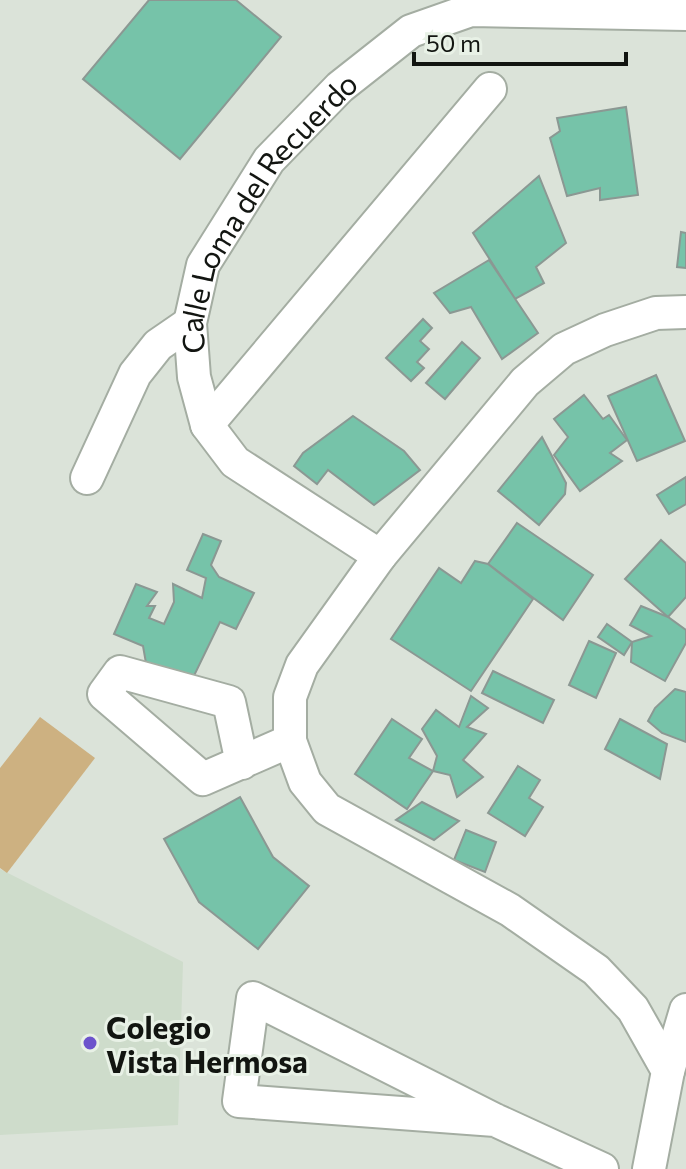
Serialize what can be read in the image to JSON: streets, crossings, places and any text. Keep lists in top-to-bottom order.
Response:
{
  "streets": {
    "street": ["Calle Loma del Recuerdo"]
  },
  "places": ["Colegio Vista Hermosa"],
  "scale_bar": "50 m"
}
